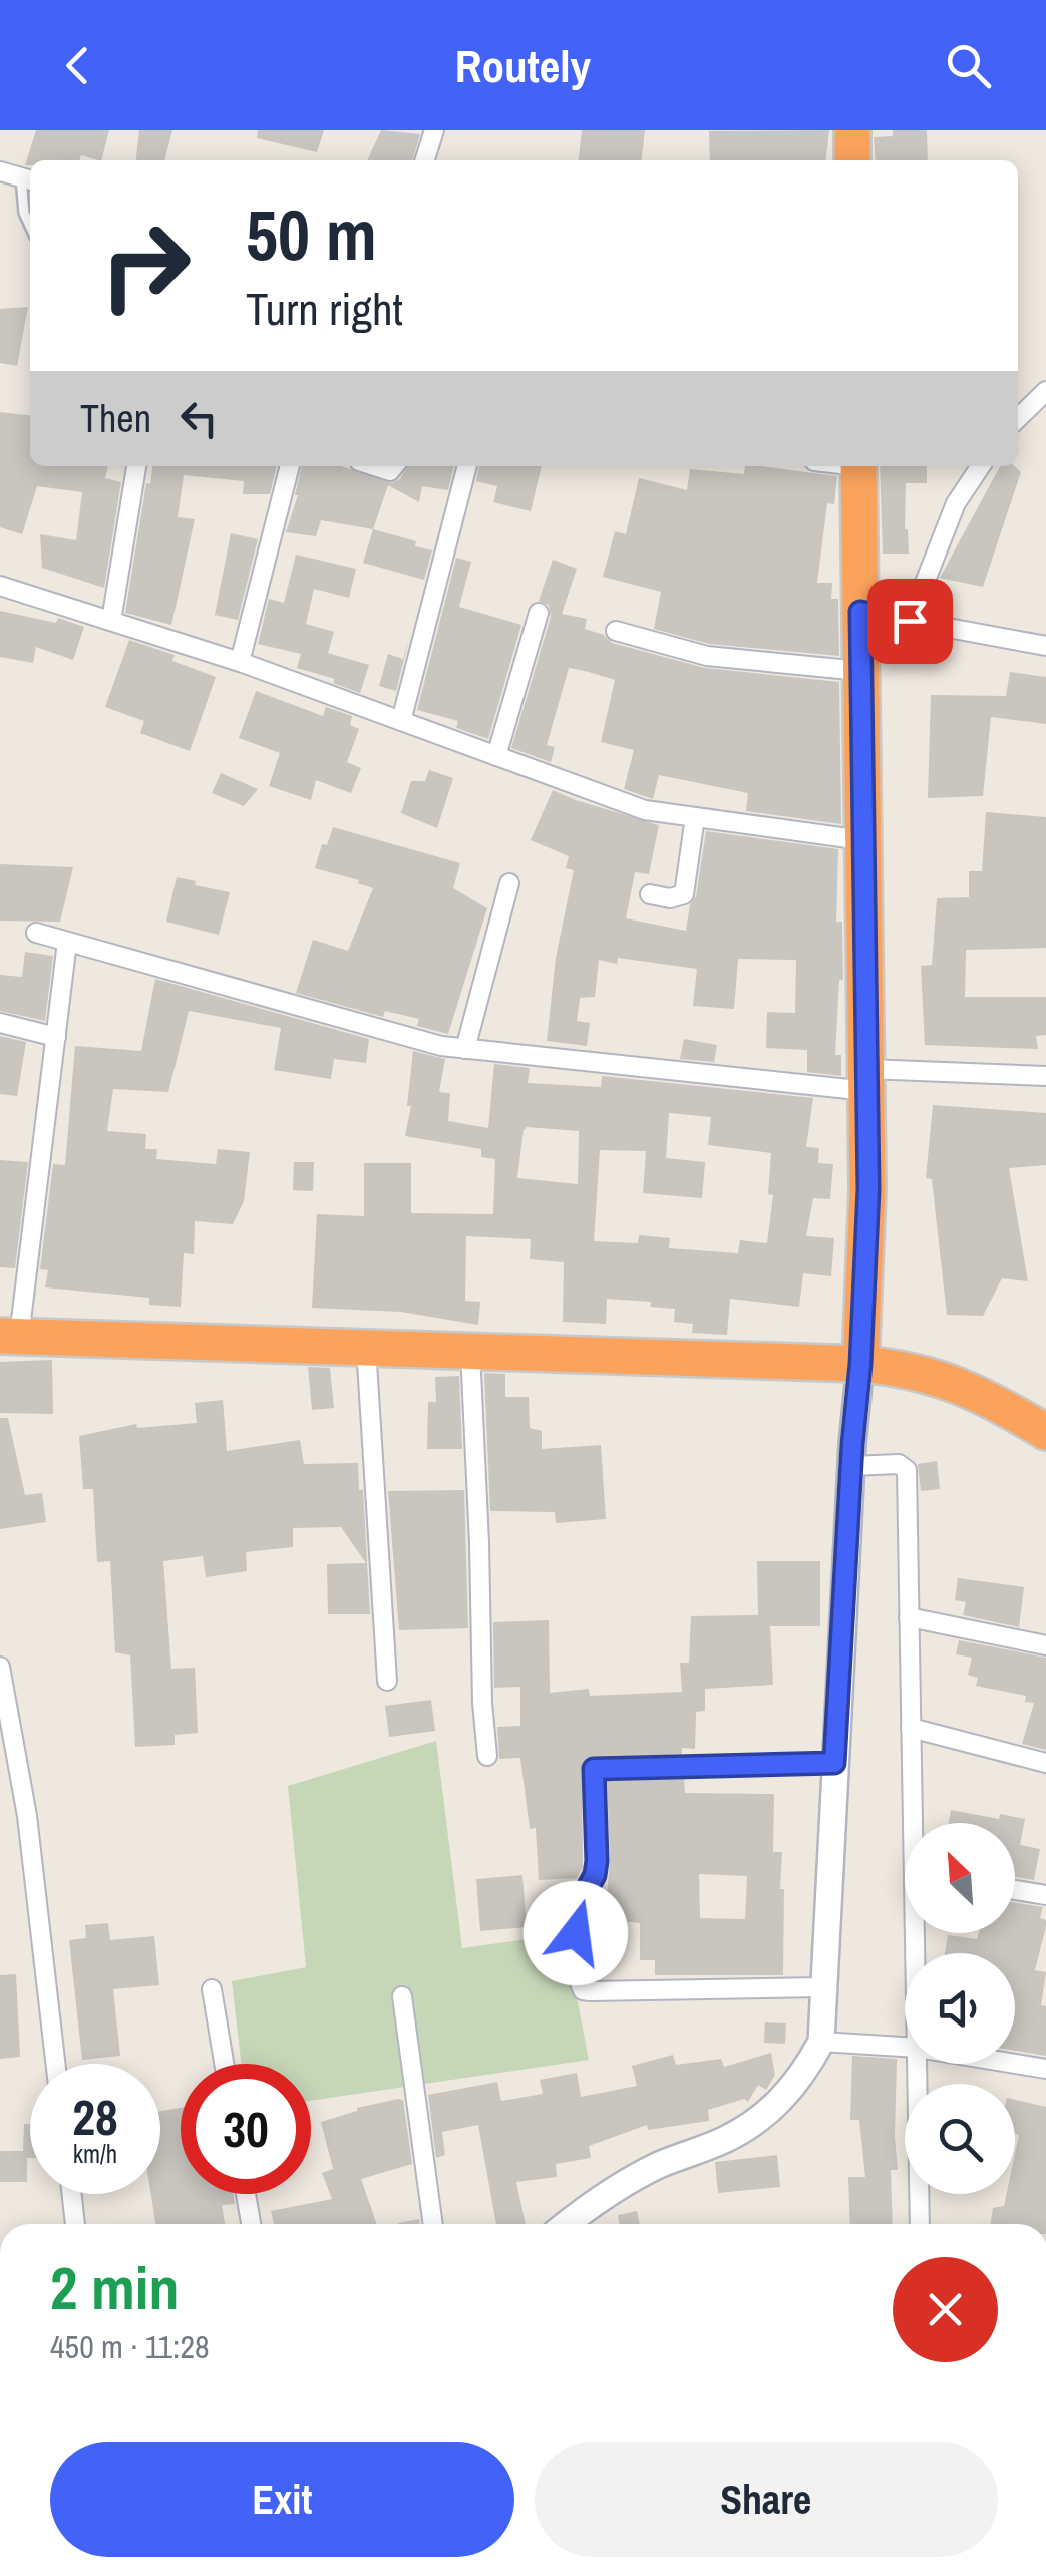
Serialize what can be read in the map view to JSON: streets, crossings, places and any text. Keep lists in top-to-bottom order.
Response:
{
  "north": "top left",
  "page": {
    "header": "Routely",
    "turn": ["50 m", "Turn right"],
    "then": "Then",
    "speed": "28 km/h",
    "limit": "30",
    "heading": ["2 min", "450 m · 11:28"],
    "buttons": ["Exit", "Share"]
  }
}
